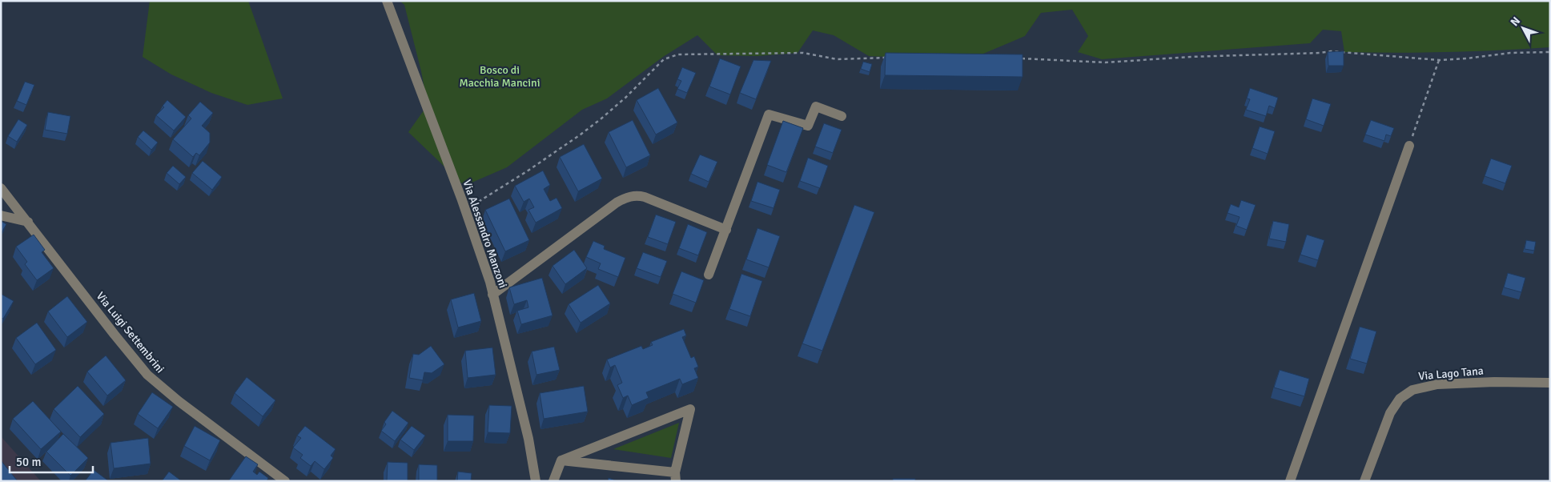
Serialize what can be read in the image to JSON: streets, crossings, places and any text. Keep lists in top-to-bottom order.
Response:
{
  "streets": {
    "street": ["Via Alessandro Manzoni", "Via Luigi Settembrini", "Via Lago Tana"]
  },
  "parks": ["Bosco di Macchia Mancini"],
  "scale_bar": "50 m",
  "north": "top left"
}
